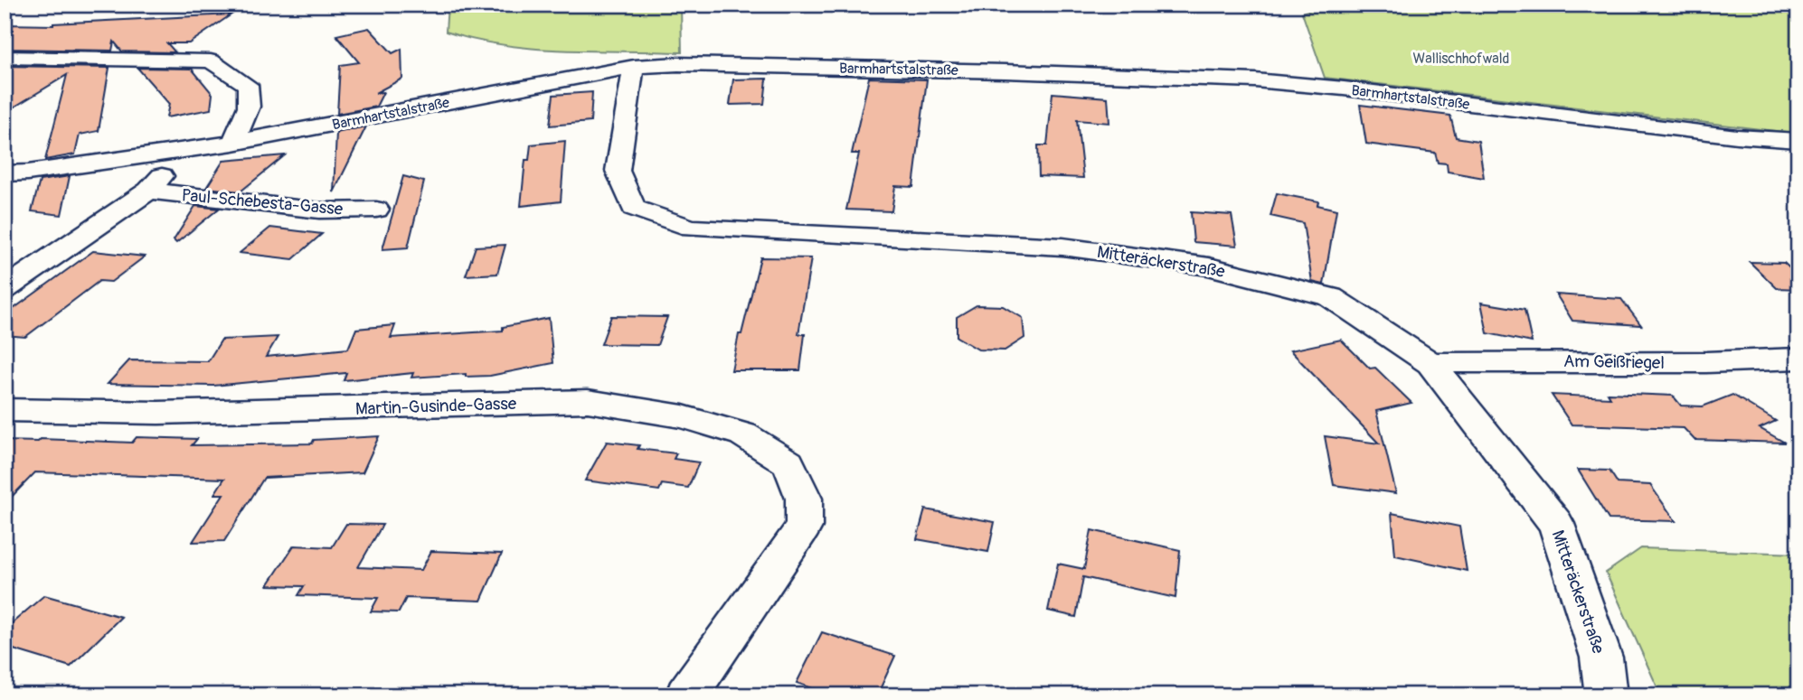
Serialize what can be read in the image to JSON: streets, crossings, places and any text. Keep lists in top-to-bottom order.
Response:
{
  "streets": {
    "street": [
      "Barmhartstalstraße",
      "Paul-Schebesta-Gasse",
      "Mitteräckerstraße",
      "Am Geißriegel",
      "Martin-Gusinde-Gasse"
    ]
  },
  "crossings": [
    ["Barmhartstalstraße", "Mitteräckerstraße"],
    ["Mitteräckerstraße", "Am Geißriegel"]
  ],
  "parks": ["Wallischhofwald"]
}
